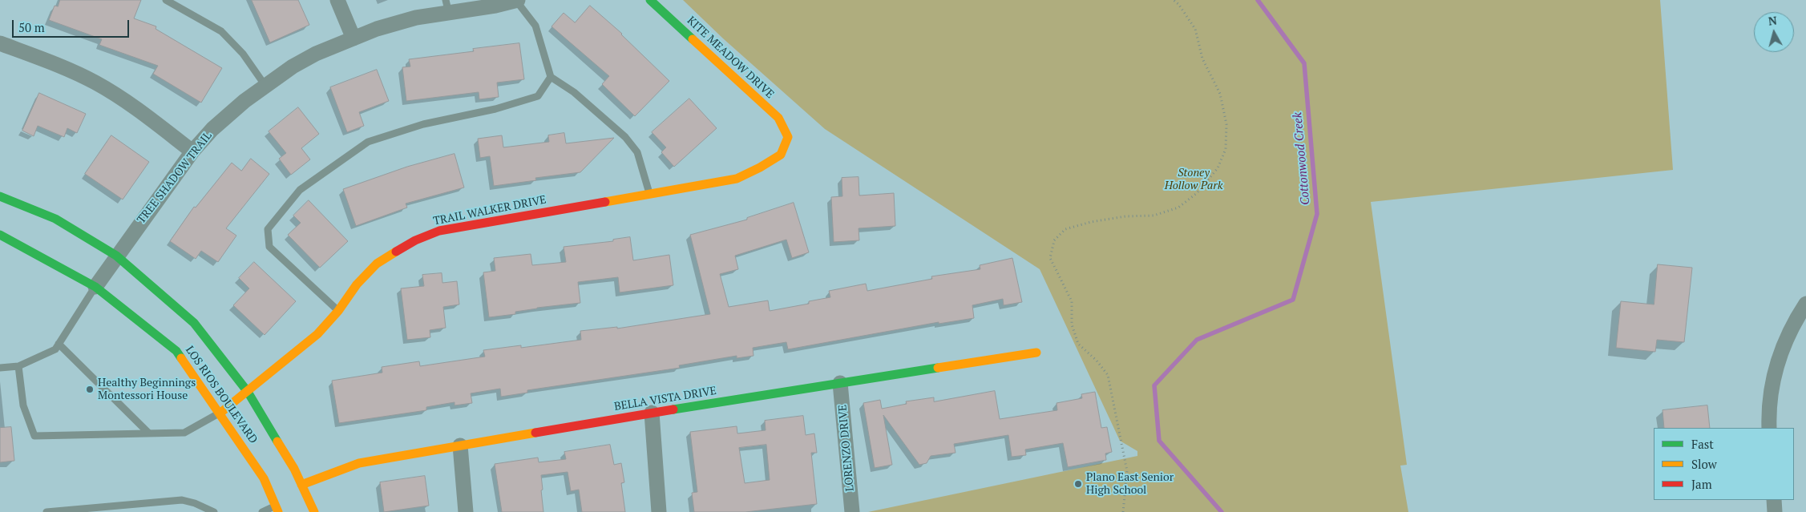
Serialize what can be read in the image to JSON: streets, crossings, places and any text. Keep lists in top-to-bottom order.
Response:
{
  "streets": {
    "street": [
      "KITE MEADOW DRIVE",
      "TREE SHADOW TRAIL",
      "TRAIL WALKER DRIVE",
      "LOS RIOS BOULEVARD",
      "BELLA VISTA DRIVE",
      "LORENZO DRIVE"
    ]
  },
  "crossings": [
    ["KITE MEADOW DRIVE", "TRAIL WALKER DRIVE"],
    ["TREE SHADOW TRAIL", "LOS RIOS BOULEVARD"],
    ["TRAIL WALKER DRIVE", "LOS RIOS BOULEVARD"],
    ["LOS RIOS BOULEVARD", "BELLA VISTA DRIVE"],
    ["BELLA VISTA DRIVE", "LORENZO DRIVE"]
  ],
  "water": ["Cottonwood Creek"],
  "parks": ["Stoney Hollow Park"],
  "places": ["Healthy Beginnings Montessori House", "Plano East Senior High School"],
  "legend": ["Fast", "Slow", "Jam"],
  "scale_bar": "50 m",
  "north": "top"
}
